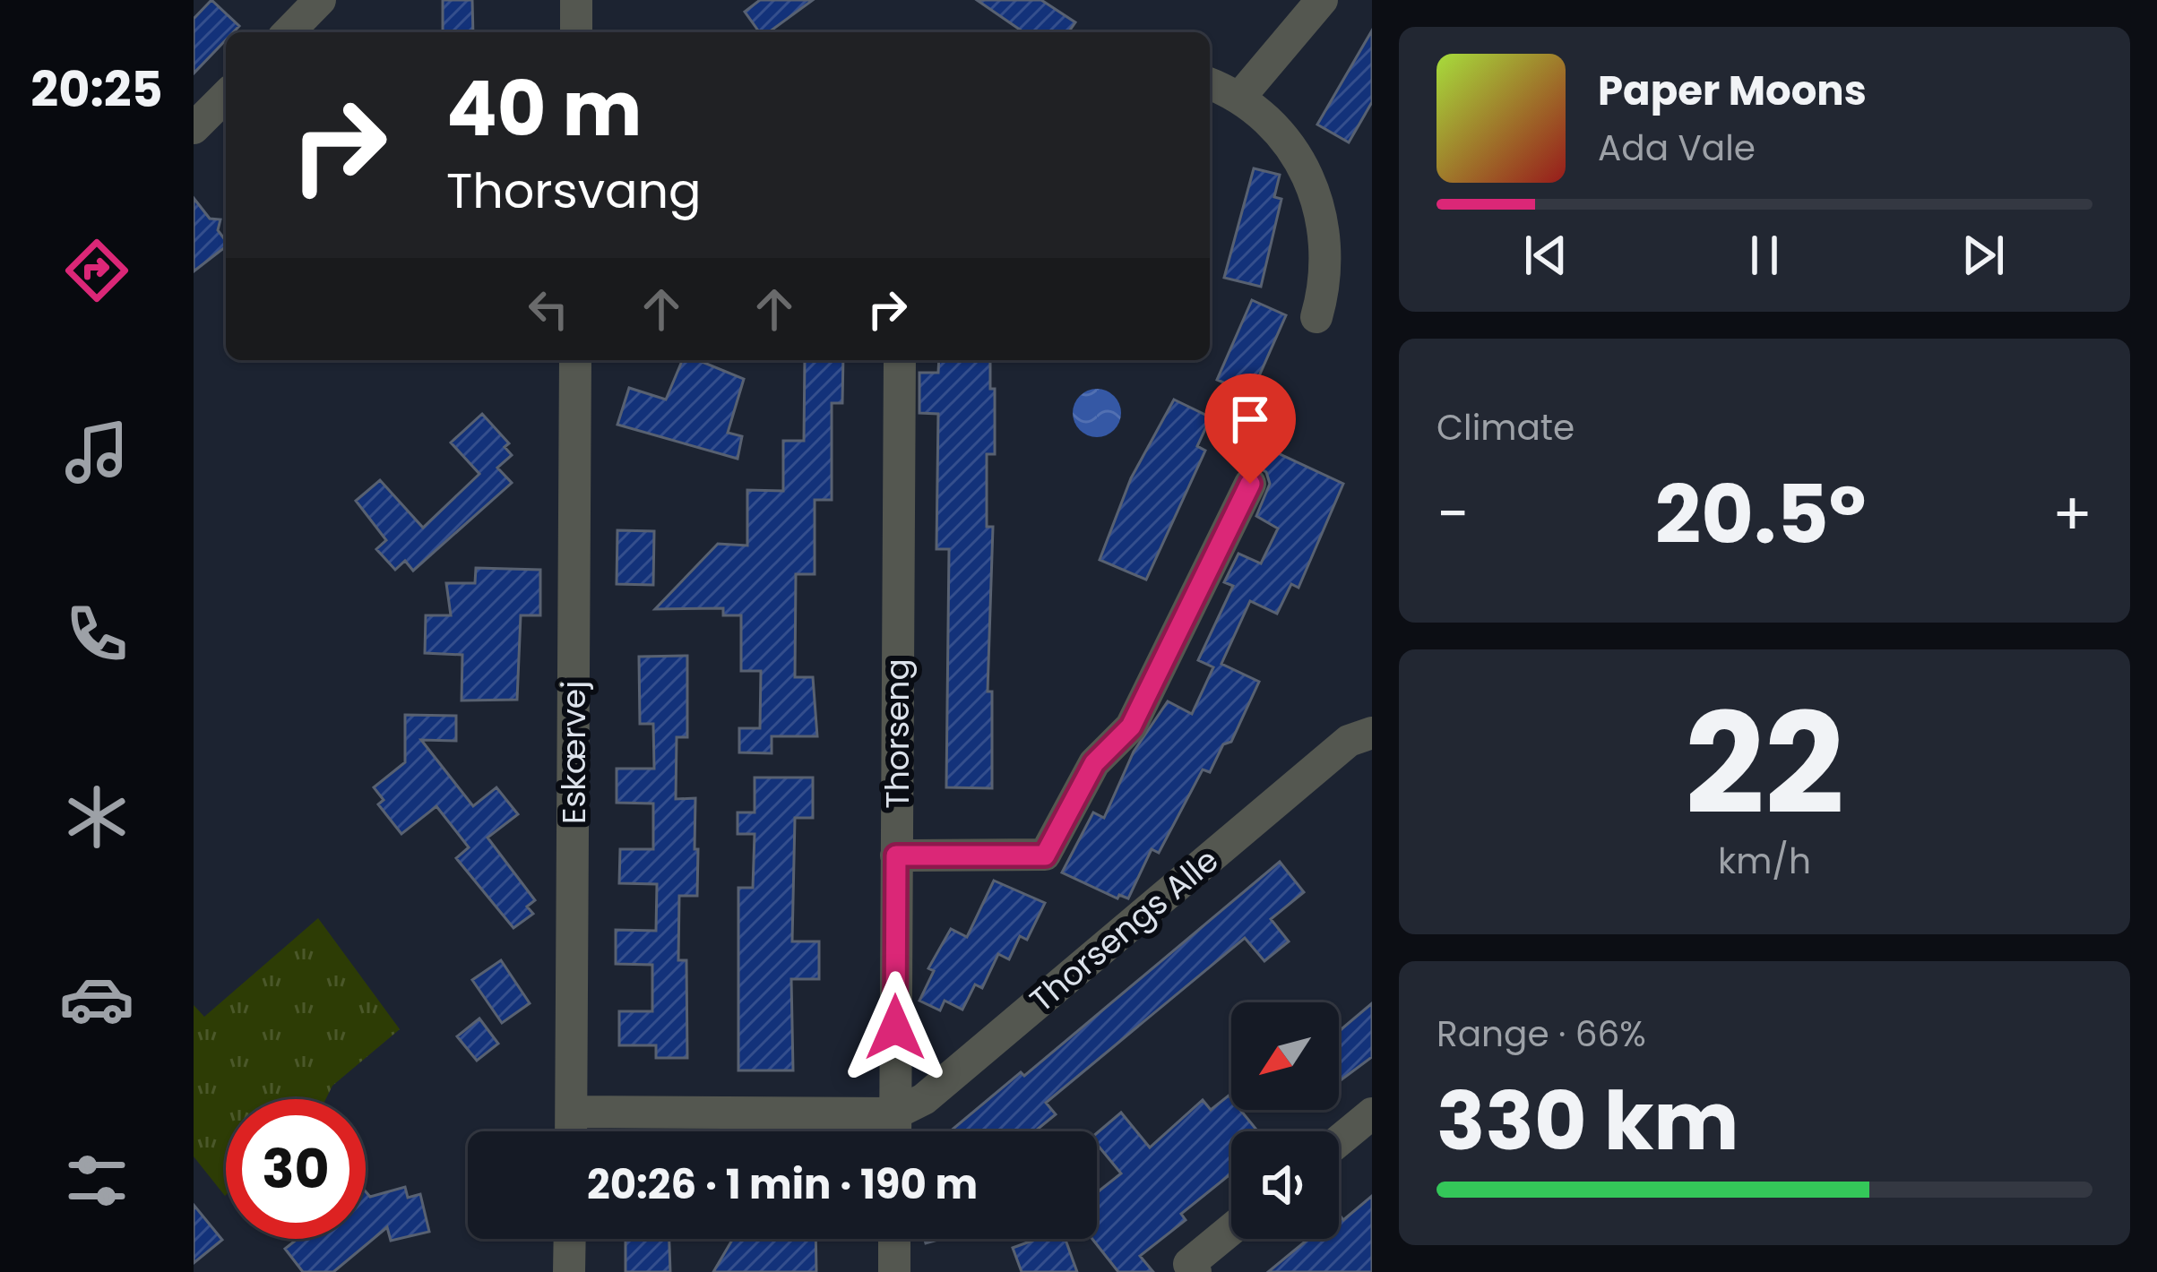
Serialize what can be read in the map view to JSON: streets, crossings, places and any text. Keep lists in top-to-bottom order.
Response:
{
  "streets": {
    "street": ["Thorseng", "Eskærvej", "Thorsengs Alle"]
  },
  "crossings": [
    ["Thorseng", "Thorsengs Alle"]
  ],
  "north": "bottom left",
  "page": {
    "tabs": "20:25",
    "turn": ["40 m", "Thorsvang"],
    "song": ["Paper Moons", "Ada Vale"],
    "tile": [
      "Climate",
      ["22", "km/h"],
      ["Range · 66%", "330 km"]
    ],
    "heat": ["−", "20.5°", "+"],
    "limit": "30",
    "trip": "20:26 · 1 min · 190 m"
  }
}
